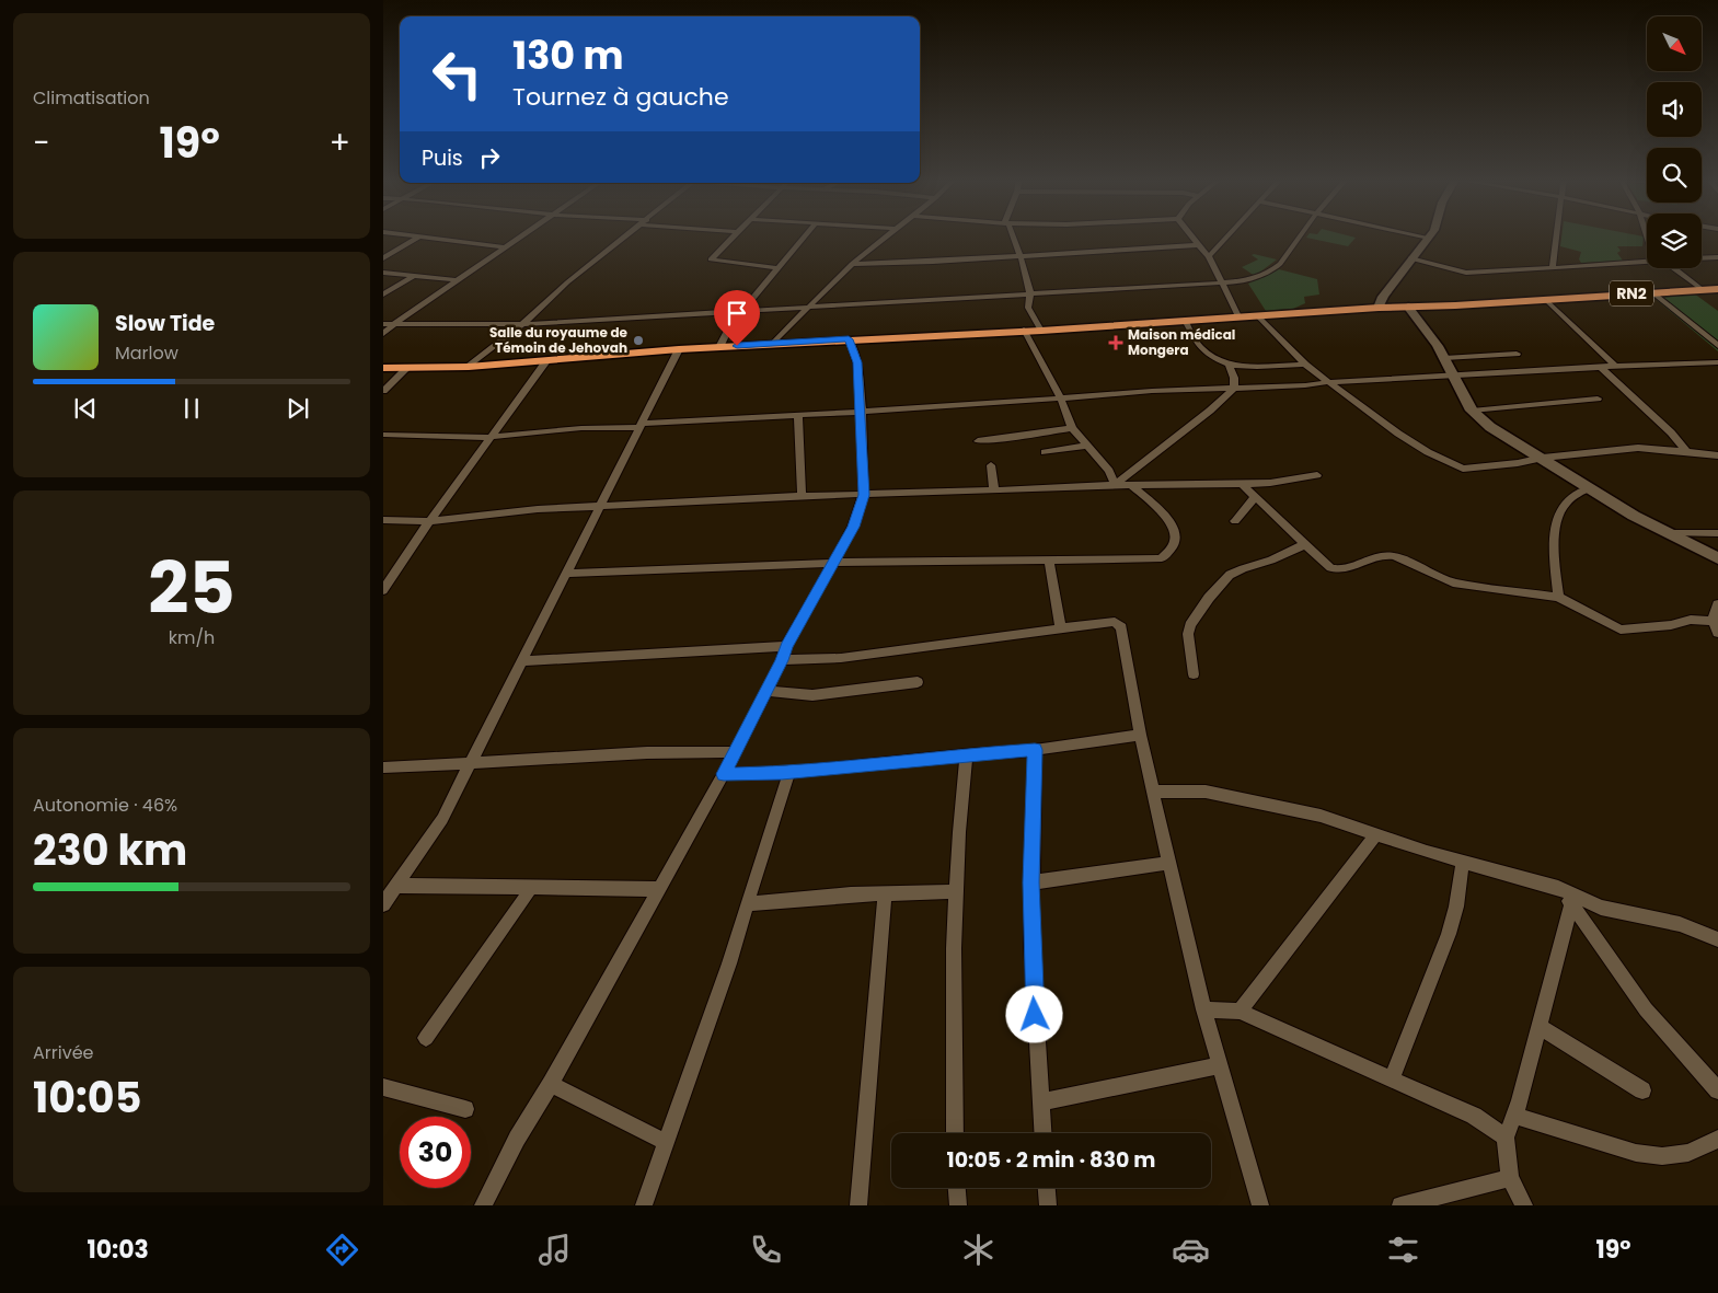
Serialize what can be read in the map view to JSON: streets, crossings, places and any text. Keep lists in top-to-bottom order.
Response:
{
  "streets": {
    "highway": ["RN2"]
  },
  "places": {
    "other": ["Salle du royaume de Témoin de Jehovah"],
    "health": ["Maison médical Mongera"]
  },
  "north": "bottom right",
  "page": {
    "tile": [
      "Climatisation",
      ["25", "km/h"],
      ["Autonomie · 46%", "230 km"],
      ["Arrivée", "10:05"]
    ],
    "turn": ["130 m", "Tournez à gauche"],
    "heat": ["−", "19°", "+"],
    "then": "Puis",
    "song": ["Slow Tide", "Marlow"],
    "limit": "30",
    "trip": "10:05 · 2 min · 830 m",
    "tabs": ["10:03", "19°"]
  }
}
